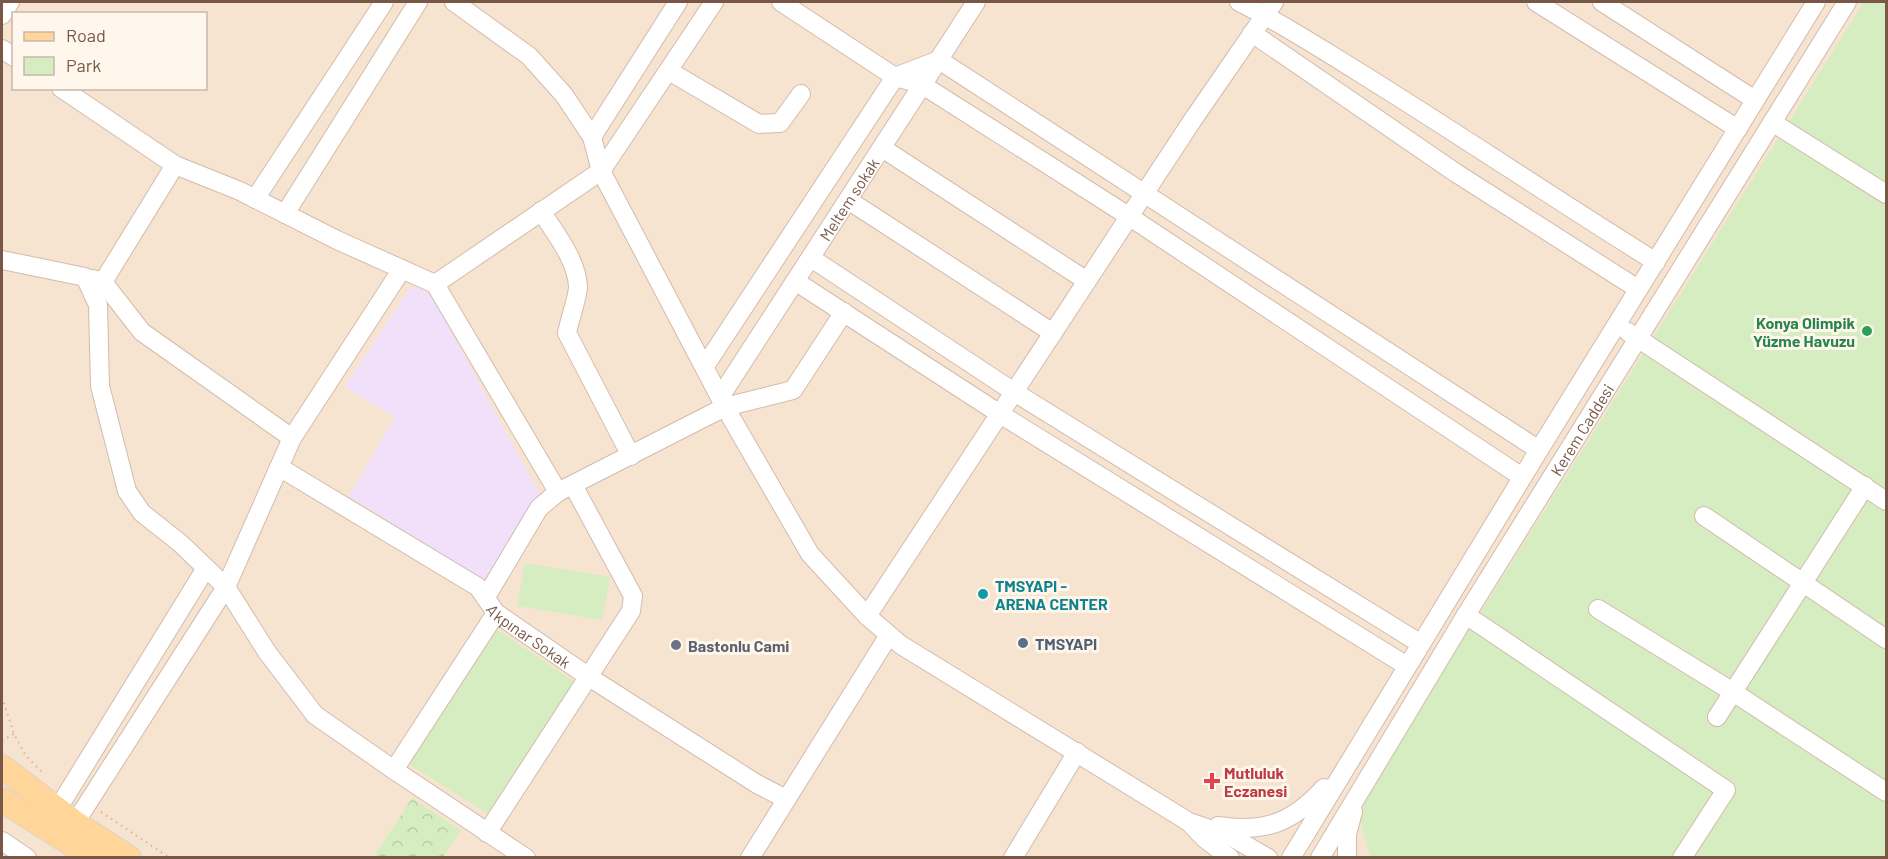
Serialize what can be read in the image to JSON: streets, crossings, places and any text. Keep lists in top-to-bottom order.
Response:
{
  "streets": {
    "street": ["Meltem sokak", "Kerem Caddesi", "Akpınar Sokak"]
  },
  "places": {
    "other": [
      "Konya Olimpik Yüzme Havuzu",
      "TMSYAPI - ARENA CENTER",
      "TMSYAPI",
      "Bastonlu Cami"
    ],
    "health": ["Mutluluk Eczanesi"]
  },
  "legend": ["Road", "Park"]
}
